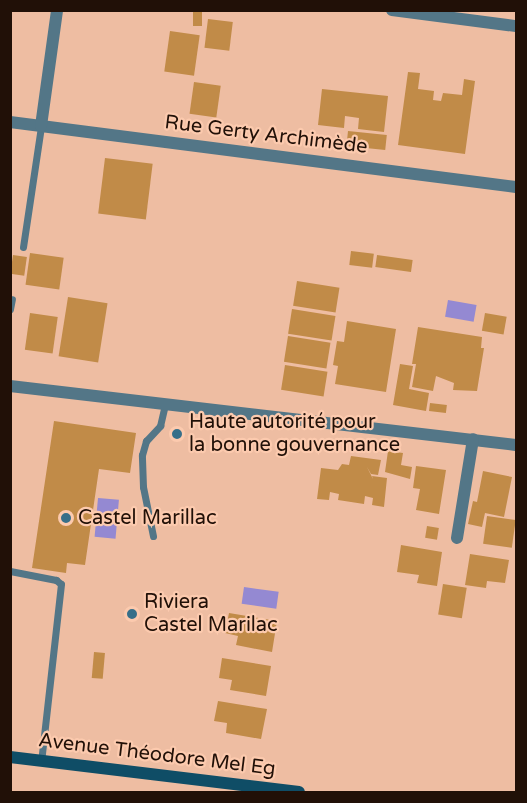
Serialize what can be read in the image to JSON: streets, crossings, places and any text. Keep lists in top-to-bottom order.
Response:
{
  "streets": {
    "main road": ["Avenue Théodore Mel Eg"],
    "street": ["Rue Gerty Archimède"]
  },
  "places": ["Haute autorité pour la bonne gouvernance", "Castel Marillac", "Riviera Castel Marilac"]
}
